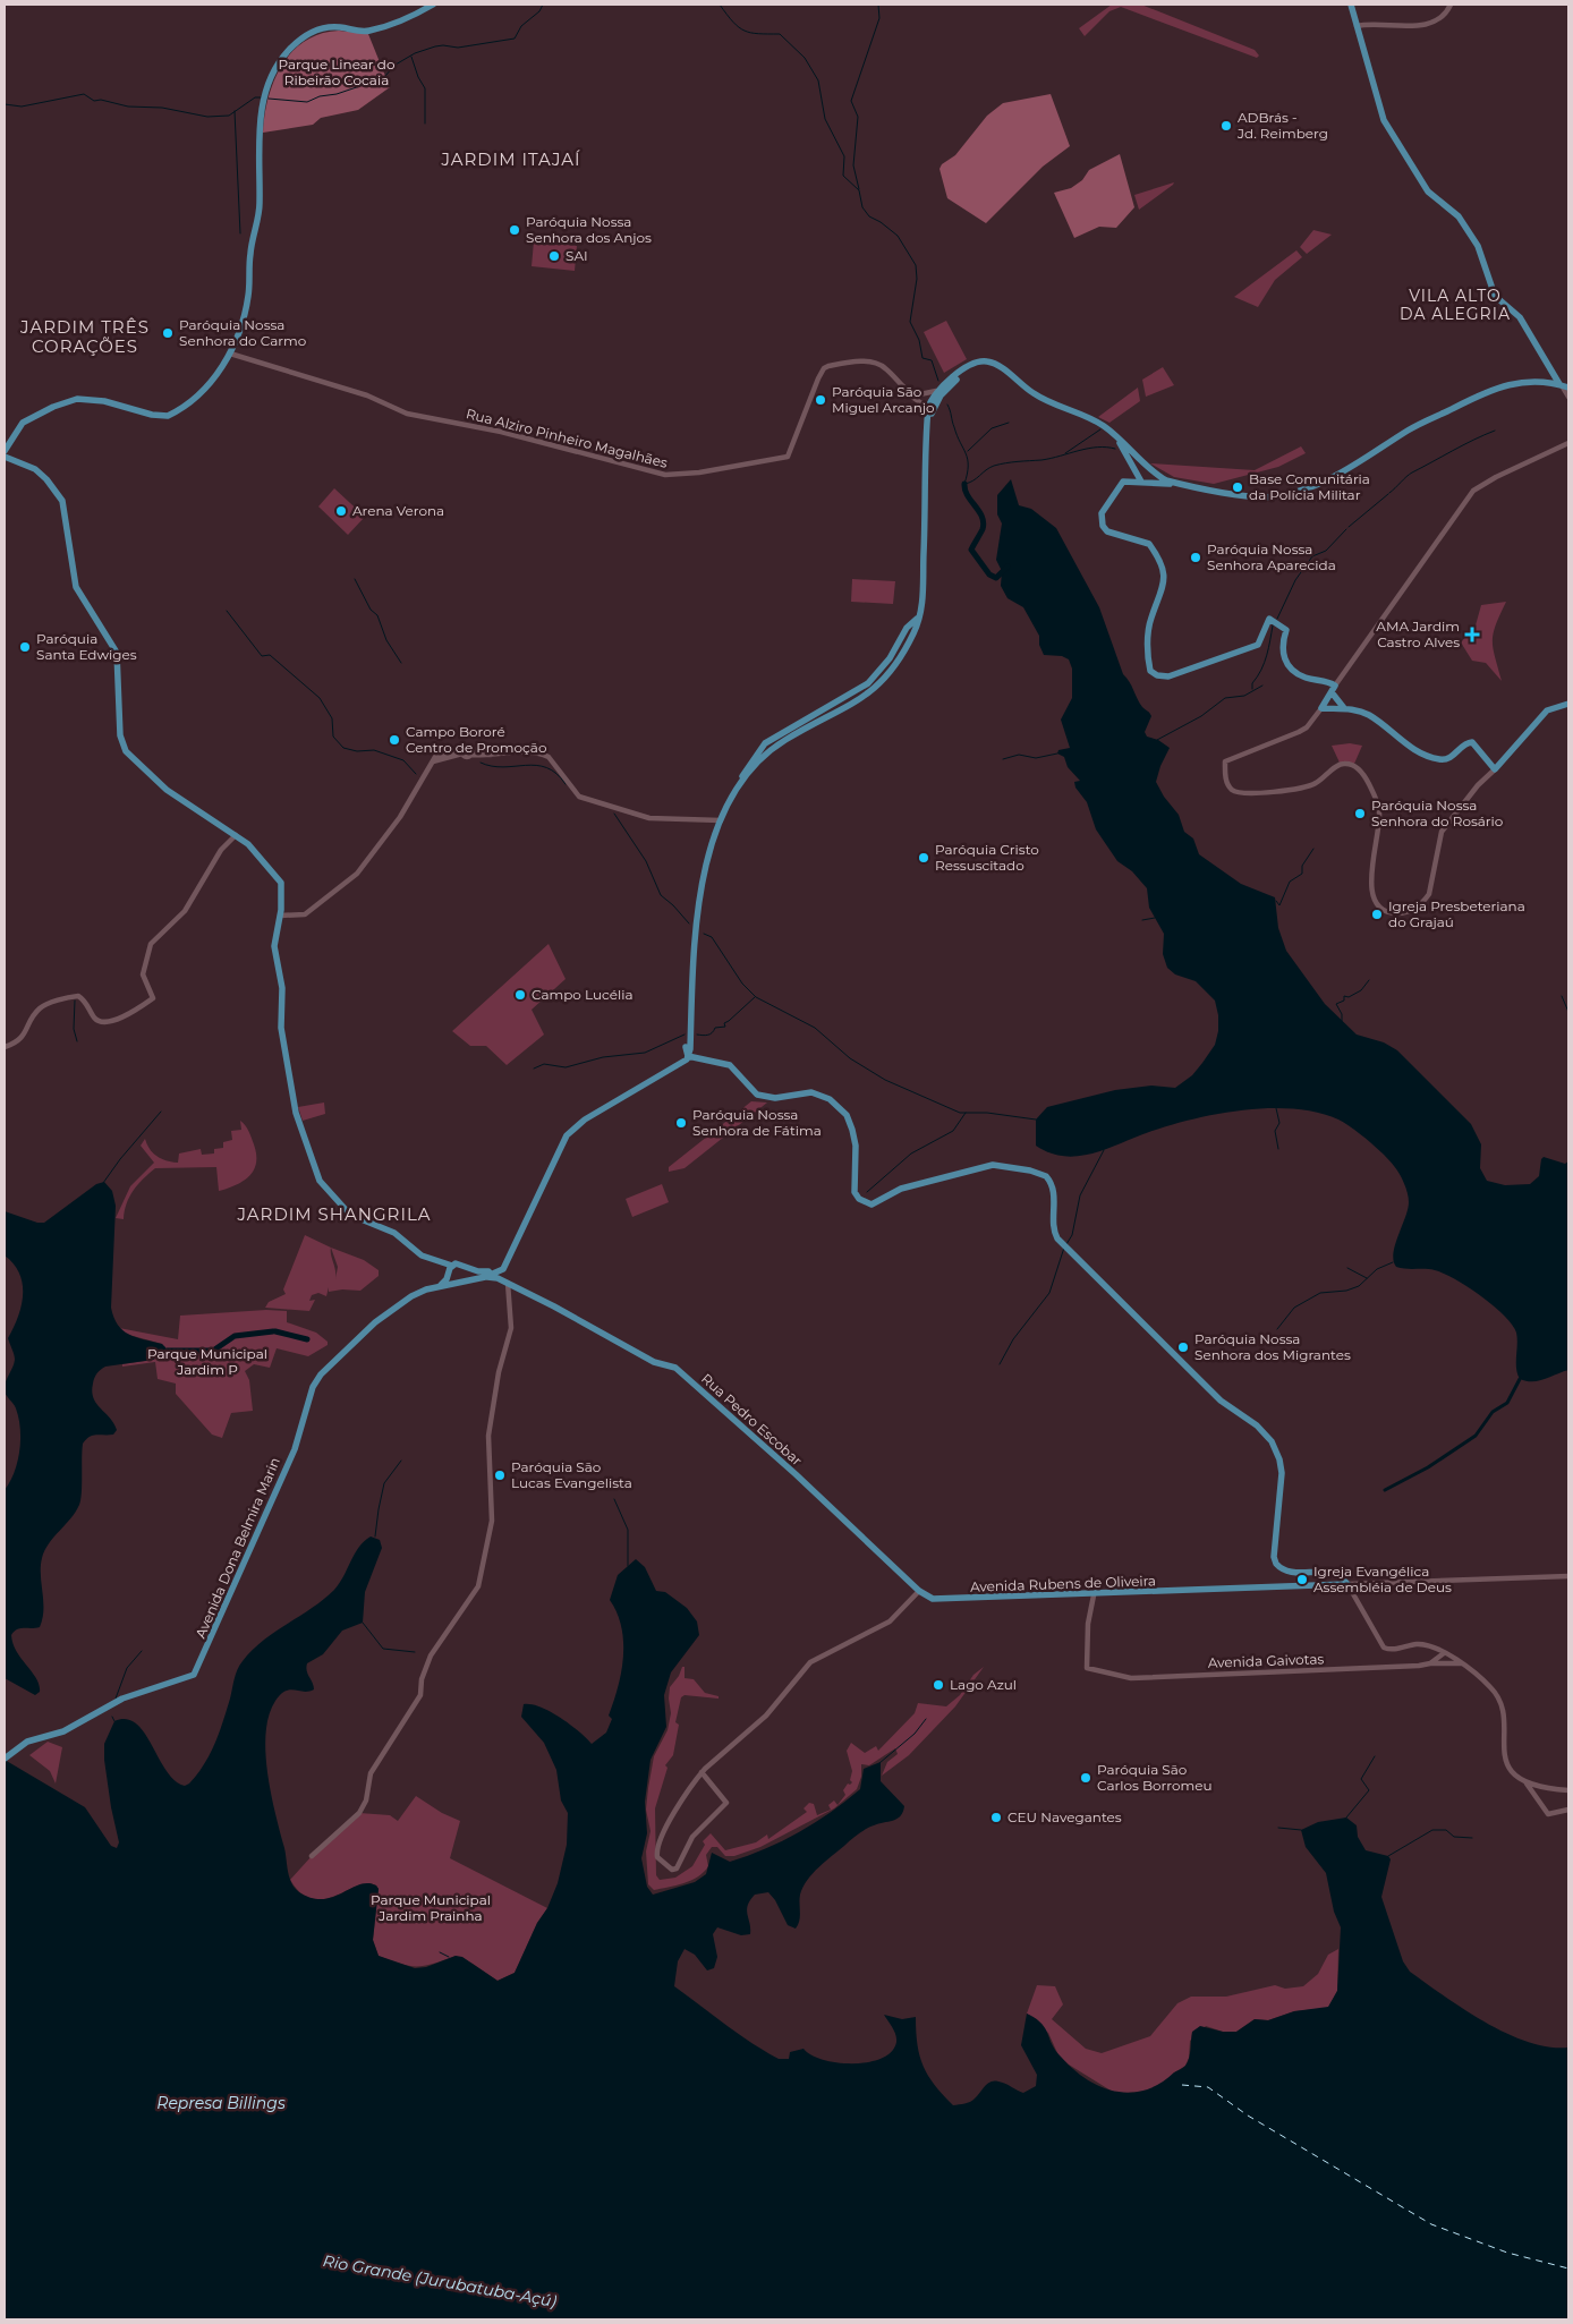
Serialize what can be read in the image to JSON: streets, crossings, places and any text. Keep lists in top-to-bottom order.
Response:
{
  "streets": {
    "main road": ["Rua Pedro Escobar", "Avenida Dona Belmira Marin", "Avenida Rubens de Oliveira"],
    "street": ["Rua Alziro Pinheiro Magalhães", "Avenida Gaivotas"]
  },
  "crossings": [
    ["Rua Pedro Escobar", "Avenida Dona Belmira Marin"],
    ["Rua Pedro Escobar", "Avenida Rubens de Oliveira"],
    ["Avenida Rubens de Oliveira", "Avenida Gaivotas"]
  ],
  "districts": [
    "JARDIM ITAJAÍ",
    "VILA ALTO DA ALEGRIA",
    "JARDIM TRÊS CORAÇÕES",
    "JARDIM SHANGRILA"
  ],
  "water": ["Represa Billings", "Rio Grande (Jurubatuba-Açú)"],
  "parks": ["Parque Linear do Ribeirão Cocaia", "Parque Municipal Jardim P", "Parque Municipal Jardim Prainha"],
  "places": {
    "other": [
      "ADBrás - Jd. Reimberg",
      "Paróquia Nossa Senhora dos Anjos",
      "SAI",
      "Paróquia Nossa Senhora do Carmo",
      "Paróquia São Miguel Arcanjo",
      "Base Comunitária da Polícia Militar",
      "Arena Verona",
      "Paróquia Nossa Senhora Aparecida",
      "Paróquia Santa Edwiges",
      "Campo Bororé Centro de Promoção",
      "Paróquia Nossa Senhora do Rosário",
      "Paróquia Cristo Ressuscitado",
      "Igreja Presbeteriana do Grajaú",
      "Campo Lucélia",
      "Paróquia Nossa Senhora de Fátima",
      "Paróquia Nossa Senhora dos Migrantes",
      "Paróquia São Lucas Evangelista",
      "Igreja Evangélica Assembléia de Deus",
      "Lago Azul",
      "Paróquia São Carlos Borromeu",
      "CEU Navegantes"
    ],
    "health": ["AMA Jardim Castro Alves"]
  }
}
